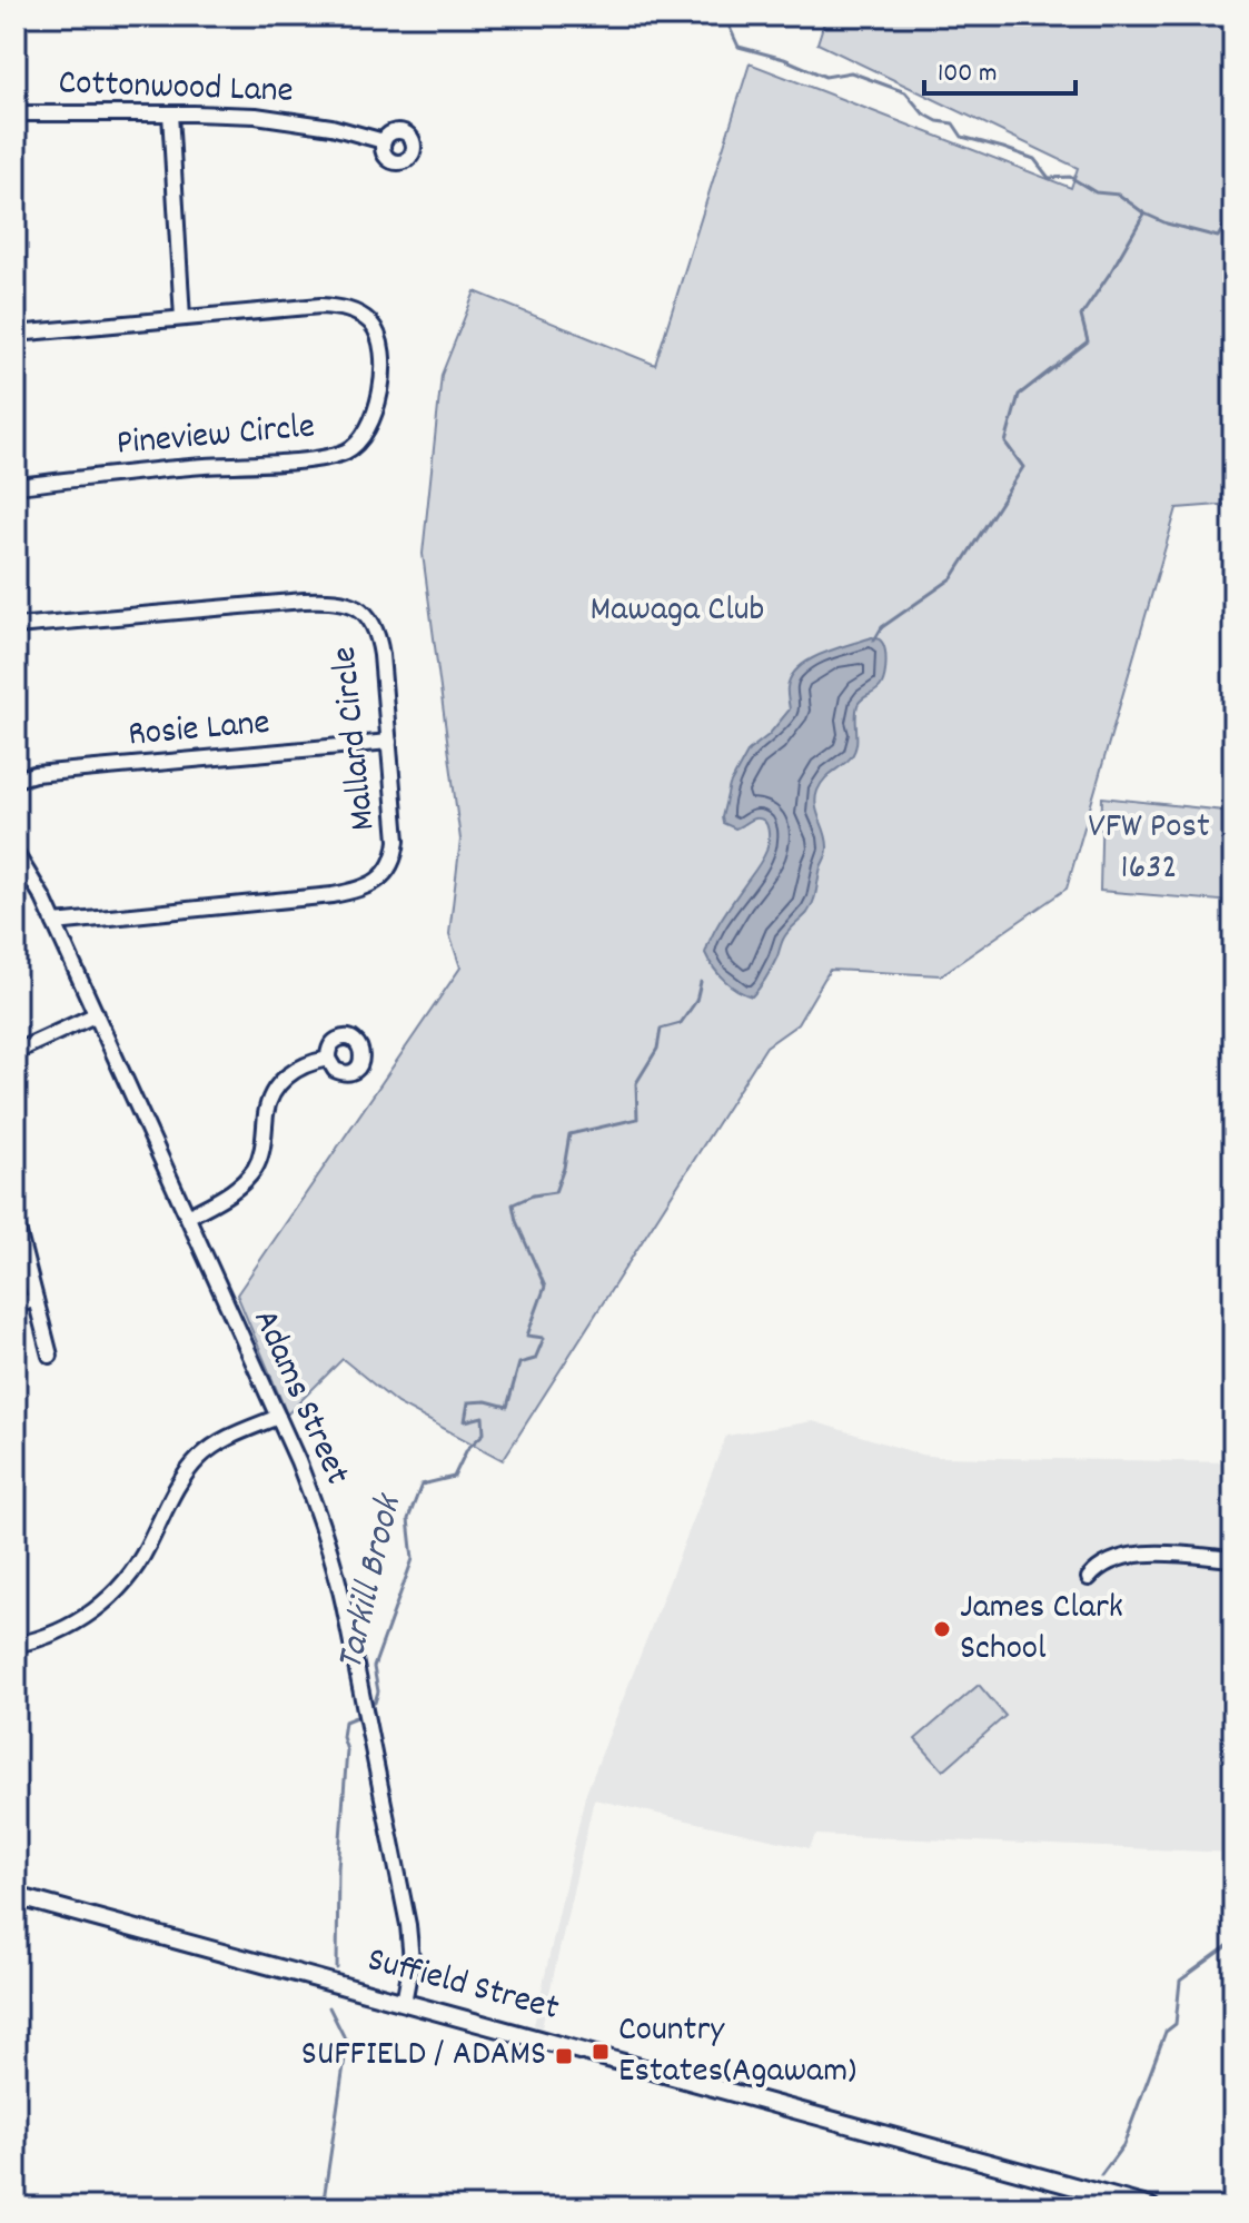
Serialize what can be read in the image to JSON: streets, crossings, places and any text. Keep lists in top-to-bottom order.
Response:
{
  "streets": {
    "main road": ["Suffield Street"],
    "street": [
      "Cottonwood Lane",
      "Pineview Circle",
      "Rosie Lane",
      "Mallard Circle",
      "Adams Street"
    ]
  },
  "crossings": [
    ["Rosie Lane", "Mallard Circle"],
    ["Mallard Circle", "Adams Street"],
    ["Adams Street", "Suffield Street"]
  ],
  "water": ["Tarkill Brook"],
  "parks": ["Mawaga Club", "VFW Post 1632"],
  "places": {
    "other": ["James Clark School"],
    "transit": ["Country Estates(Agawam)", "SUFFIELD / ADAMS"]
  },
  "scale_bar": "100 m"
}
